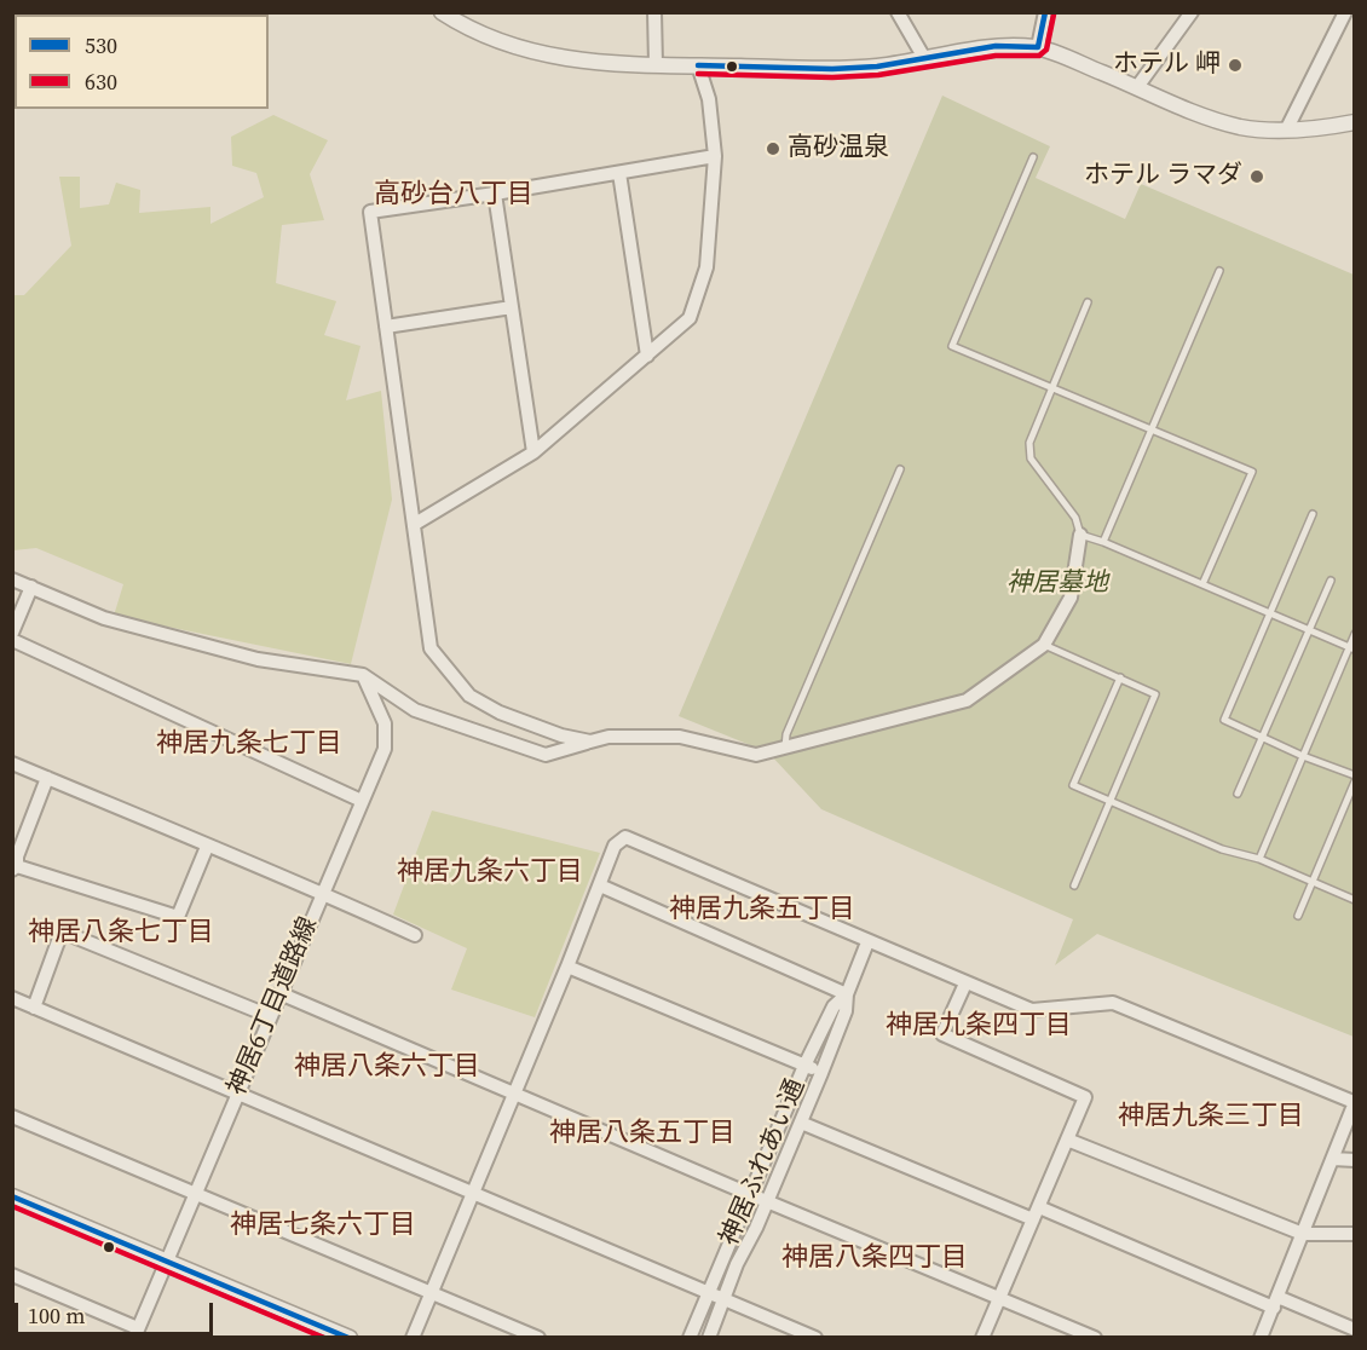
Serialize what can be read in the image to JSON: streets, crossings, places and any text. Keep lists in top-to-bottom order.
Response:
{
  "streets": {
    "street": ["神居6丁目道路線", "神居ふれあい通"]
  },
  "districts": [
    "高砂台八丁目",
    "神居九条七丁目",
    "神居九条六丁目",
    "神居九条五丁目",
    "神居八条七丁目",
    "神居九条四丁目",
    "神居八条六丁目",
    "神居九条三丁目",
    "神居八条五丁目",
    "神居七条六丁目",
    "神居八条四丁目"
  ],
  "parks": ["神居墓地"],
  "places": ["ホテル 岬", "高砂温泉", "ホテル ラマダ"],
  "lines": ["transit line 530", "transit line 630"],
  "legend": ["530", "630"],
  "scale_bar": "100 m"
}
